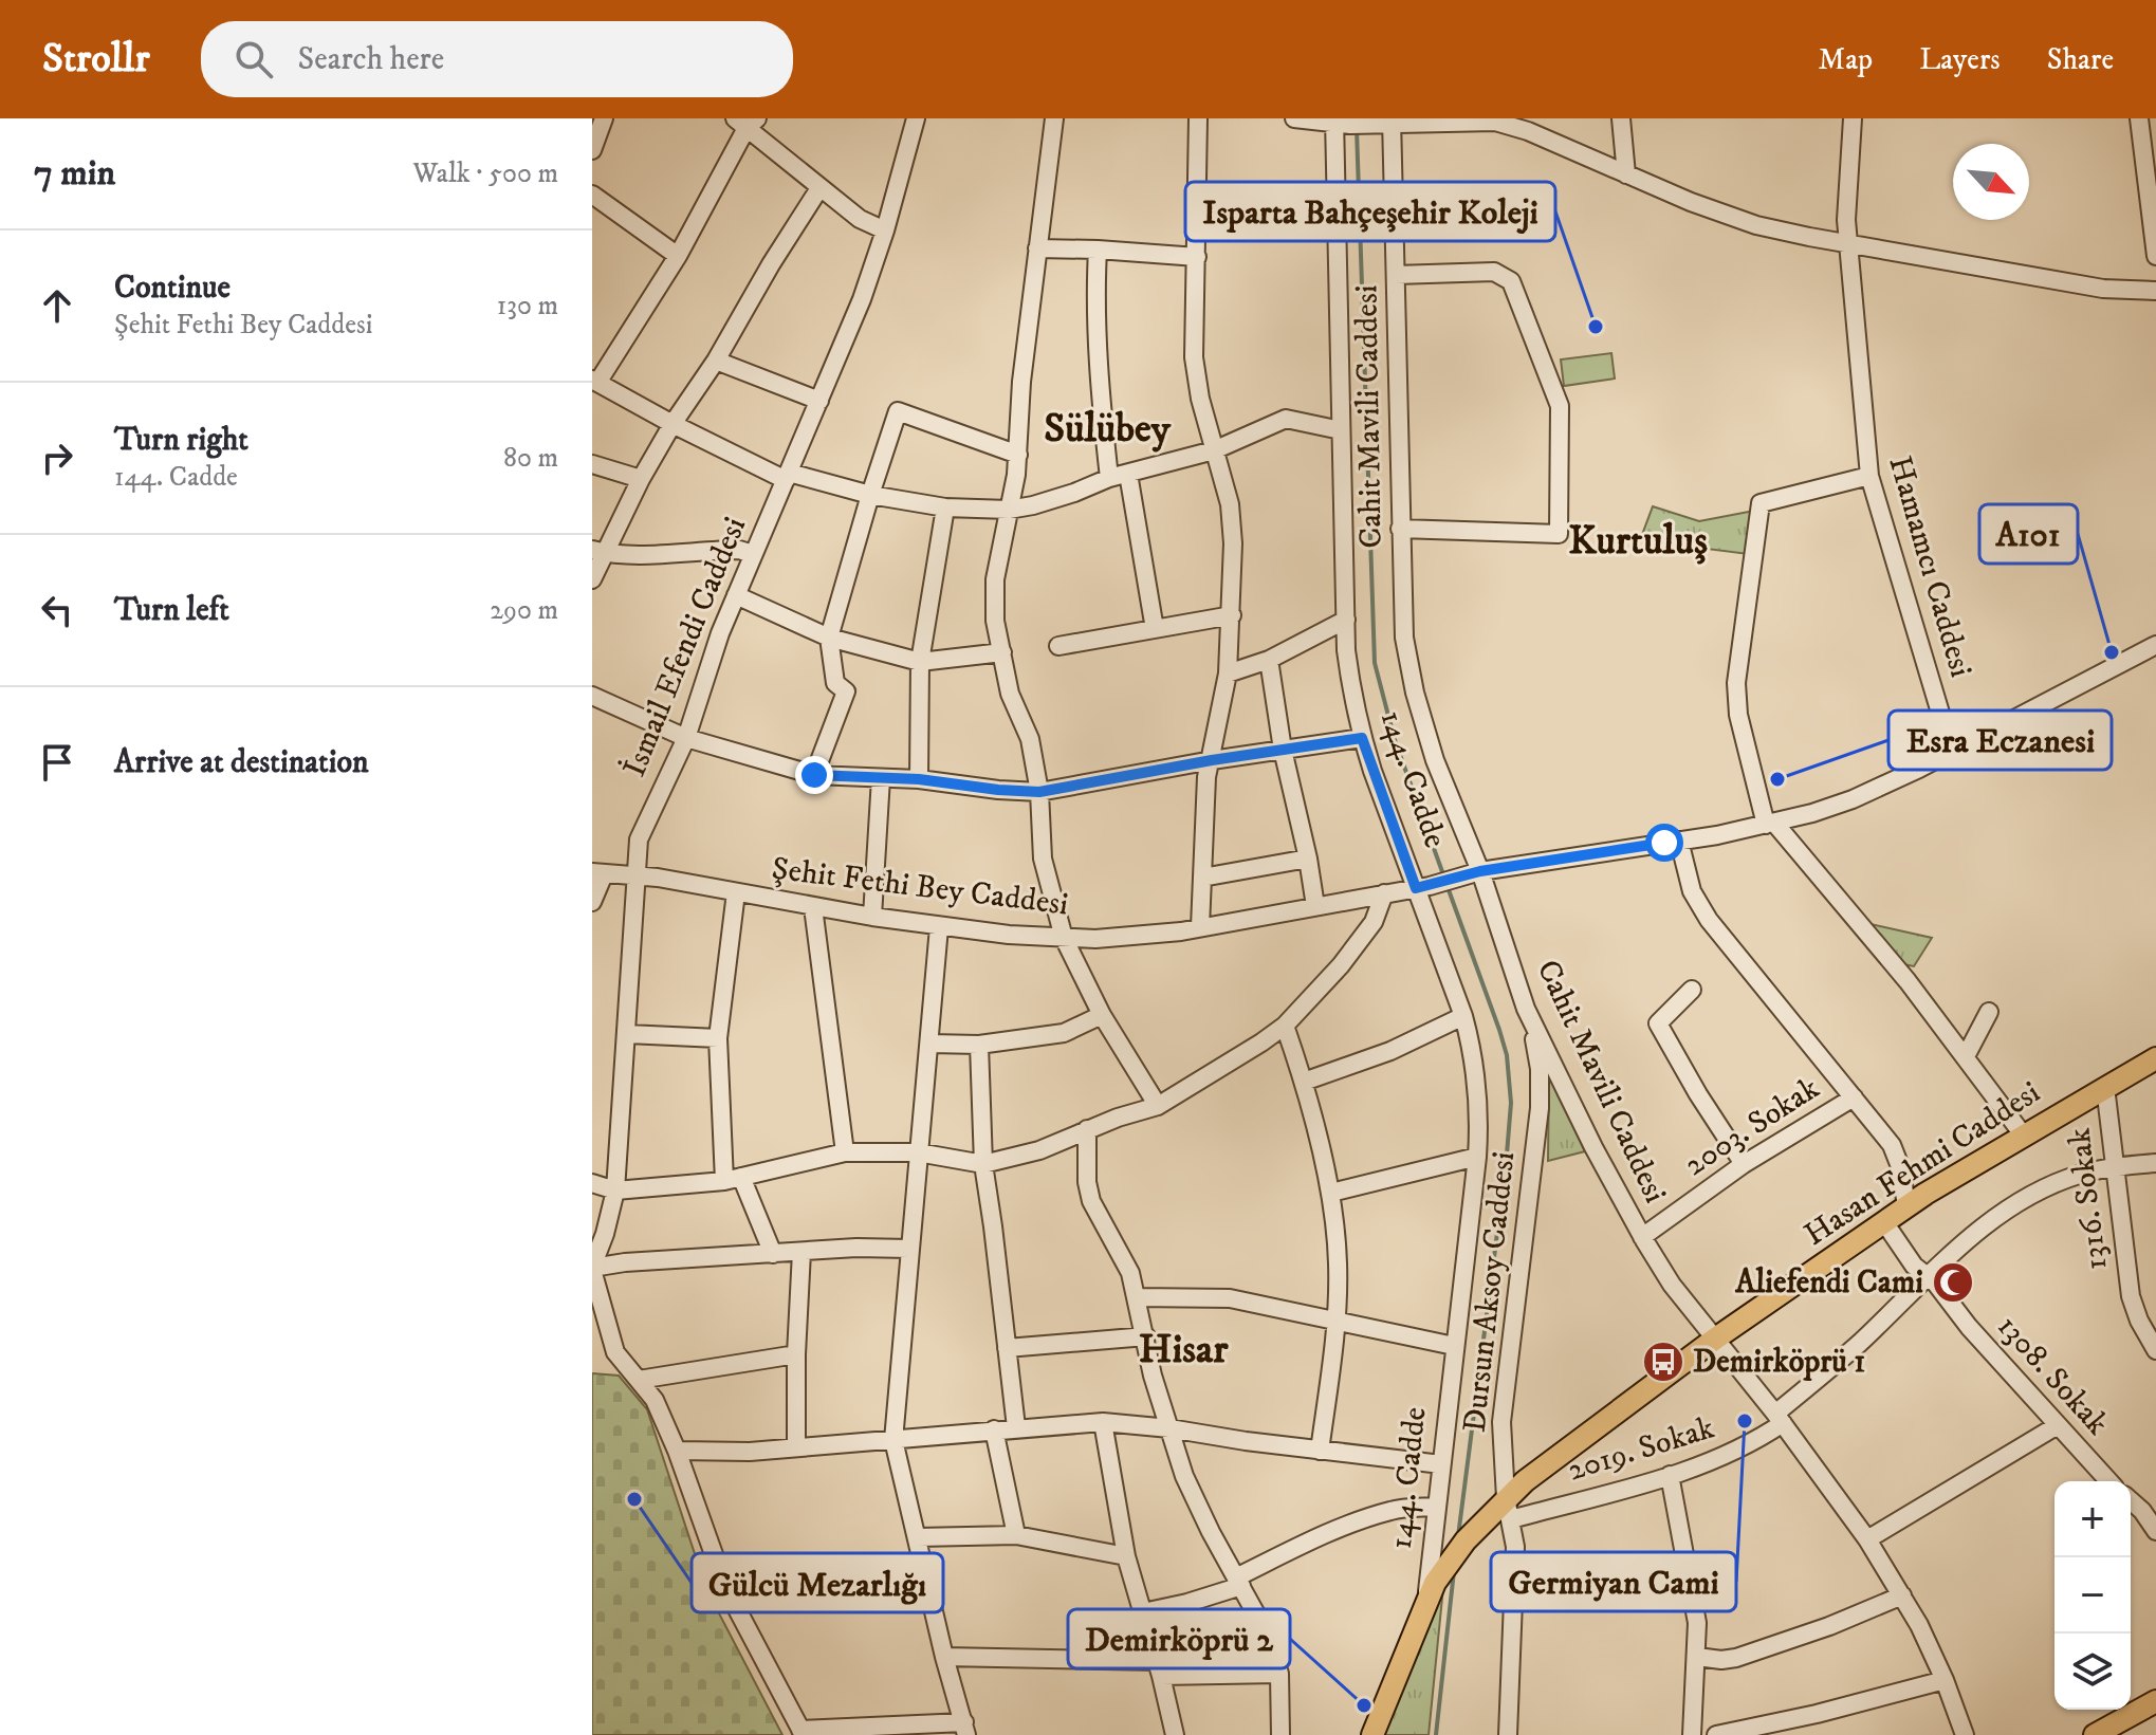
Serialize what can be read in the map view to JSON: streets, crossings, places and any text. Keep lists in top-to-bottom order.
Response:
{
  "streets": {
    "main road": ["144. Cadde", "Hasan Fehmi Caddesi"],
    "street": [
      "Cahit Mavili Caddesi",
      "Hamamcı Caddesi",
      "İsmail Efendi Caddesi",
      "Şehit Fethi Bey Caddesi",
      "2003. Sokak",
      "1316. Sokak",
      "Dursun Aksoy Caddesi",
      "1308. Sokak",
      "2019. Sokak"
    ]
  },
  "crossings": [
    ["Cahit Mavili Caddesi", "Şehit Fethi Bey Caddesi"],
    ["Cahit Mavili Caddesi", "2003. Sokak"],
    ["Cahit Mavili Caddesi", "Hasan Fehmi Caddesi"],
    ["Cahit Mavili Caddesi", "Dursun Aksoy Caddesi"],
    ["Cahit Mavili Caddesi", "2019. Sokak"],
    ["Hamamcı Caddesi", "Şehit Fethi Bey Caddesi"],
    ["İsmail Efendi Caddesi", "Şehit Fethi Bey Caddesi"],
    ["144. Cadde", "Şehit Fethi Bey Caddesi"],
    ["144. Cadde", "Hasan Fehmi Caddesi"],
    ["Hasan Fehmi Caddesi", "1316. Sokak"],
    ["Hasan Fehmi Caddesi", "Dursun Aksoy Caddesi"],
    ["Hasan Fehmi Caddesi", "1308. Sokak"],
    ["Hasan Fehmi Caddesi", "2019. Sokak"],
    ["1316. Sokak", "2019. Sokak"],
    ["Dursun Aksoy Caddesi", "2019. Sokak"],
    ["1308. Sokak", "2019. Sokak"]
  ],
  "districts": ["Sülübey", "Kurtuluş", "Hisar"],
  "places": {
    "other": [
      "Isparta Bahçeşehir Koleji",
      "A101",
      "Esra Eczanesi",
      "Germiyan Cami",
      "Gülcü Mezarlığı",
      "Demirköprü 2"
    ],
    "mosque": ["Aliefendi Cami"],
    "bus stop": ["Demirköprü 1"]
  },
  "north": "bottom right",
  "page": {
    "header": "Strollr",
    "search": "Search here",
    "nav": ["Map", "Layers", "Share"],
    "heading": ["7 min", "Walk · 500 m"],
    "list": [
      ["Continue", "Şehit Fethi Bey Caddesi", "130 m"],
      ["Turn right", "144. Cadde", "80 m"],
      ["Turn left", "290 m"],
      "Arrive at destination"
    ],
    "map_buttons": ["+", "−"]
  }
}
